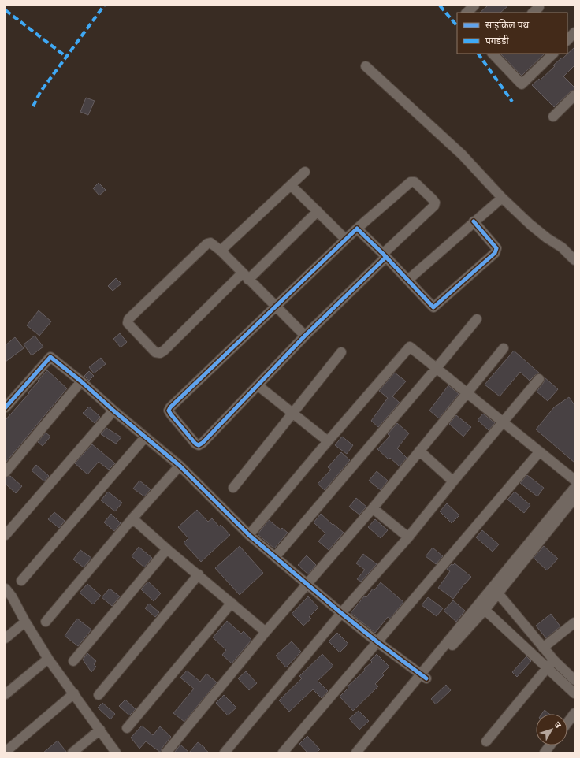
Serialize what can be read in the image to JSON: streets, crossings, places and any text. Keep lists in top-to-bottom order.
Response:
{
  "legend": ["साइकिल पथ", "पगडंडी"],
  "north": "top right"
}
